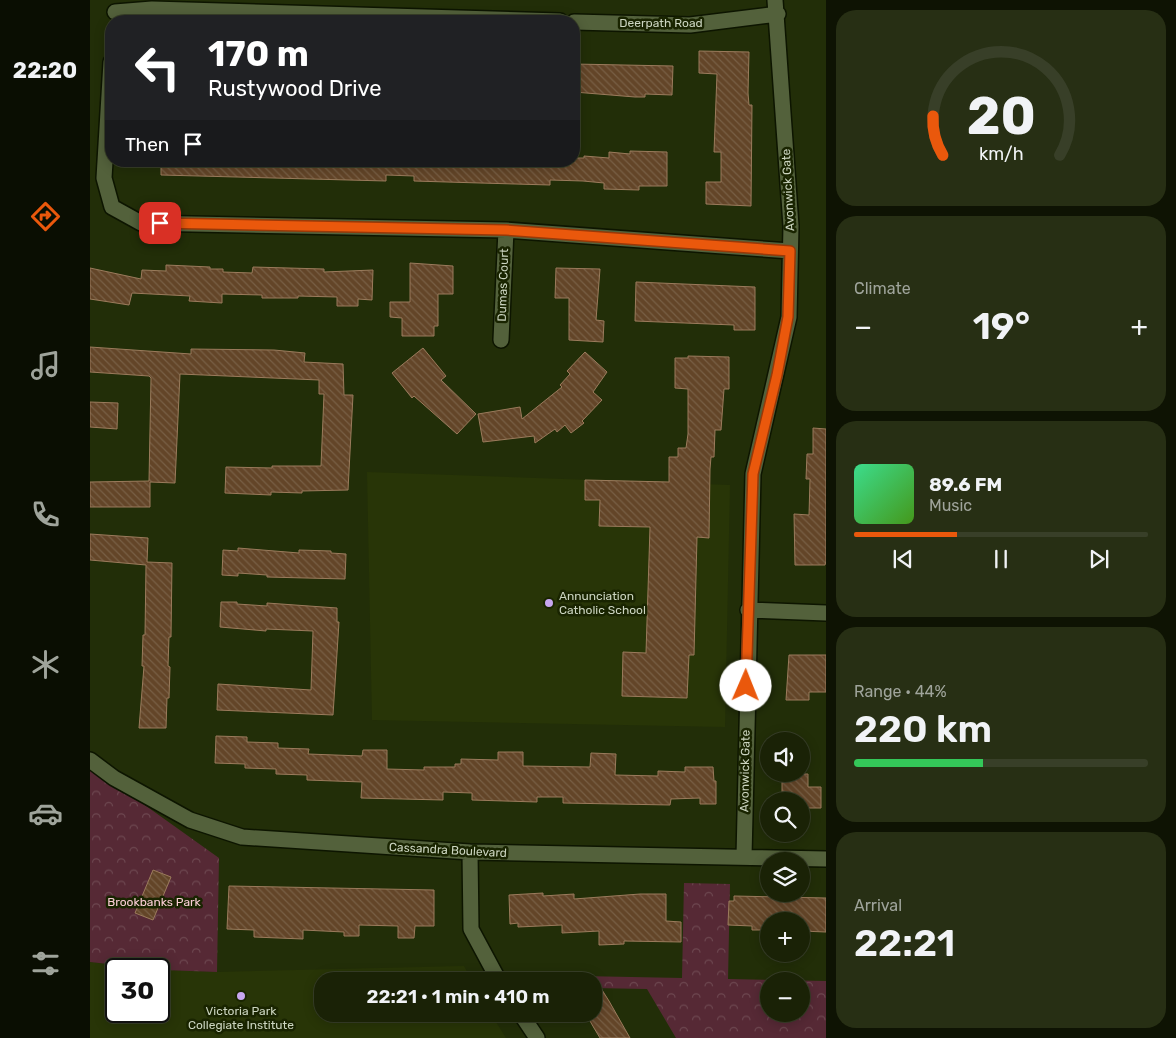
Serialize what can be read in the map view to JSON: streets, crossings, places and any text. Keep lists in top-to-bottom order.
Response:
{
  "streets": {
    "street": [
      "Deerpath Road",
      "Avonwick Gate",
      "Dumas Court",
      "Cassandra Boulevard"
    ]
  },
  "crossings": [
    ["Deerpath Road", "Avonwick Gate"],
    ["Avonwick Gate", "Cassandra Boulevard"]
  ],
  "parks": ["Brookbanks Park"],
  "places": ["Annunciation Catholic School", "Victoria Park Collegiate Institute"],
  "page": {
    "tabs": "22:20",
    "turn": ["170 m", "Rustywood Drive"],
    "then": "Then",
    "tile": [
      "Climate",
      ["Range · 44%", "220 km"],
      ["Arrival", "22:21"]
    ],
    "heat": ["−", "19°", "+"],
    "song": ["89.6 FM", "Music"],
    "map_buttons": ["+", "−"],
    "limit": "30",
    "trip": "22:21 · 1 min · 410 m",
    "gauge": ["20", "km/h"]
  }
}
